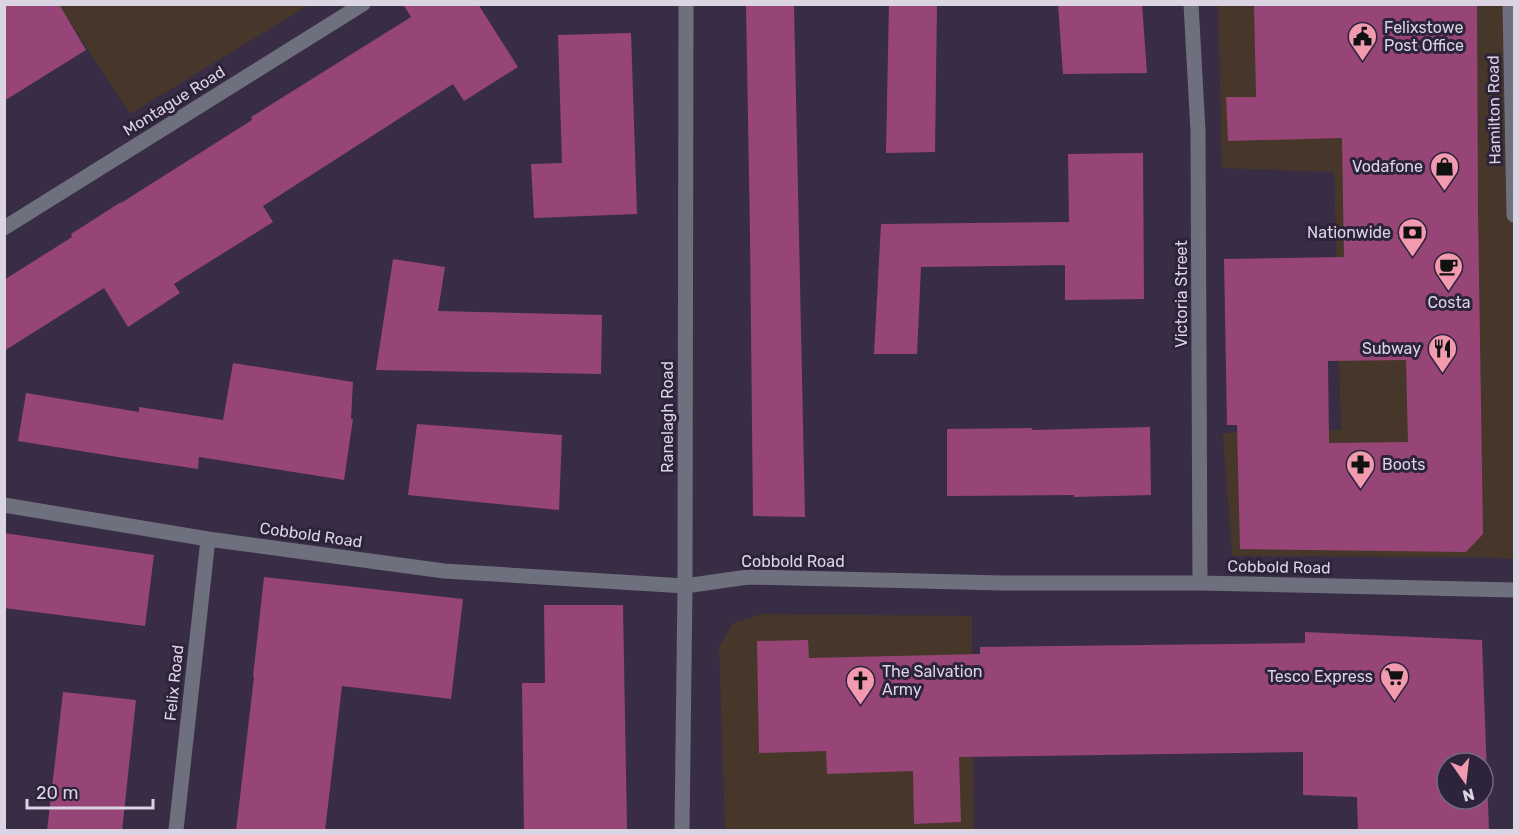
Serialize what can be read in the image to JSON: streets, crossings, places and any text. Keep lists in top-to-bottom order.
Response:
{
  "streets": {
    "street": [
      "Montague Road",
      "Hamilton Road",
      "Victoria Street",
      "Ranelagh Road",
      "Cobbold Road",
      "Felix Road"
    ]
  },
  "crossings": [
    ["Victoria Street", "Cobbold Road"],
    ["Ranelagh Road", "Cobbold Road"],
    ["Cobbold Road", "Felix Road"]
  ],
  "places": {
    "public building": ["Felixstowe Post Office"],
    "shop": ["Vodafone"],
    "bank": ["Nationwide"],
    "cafe": ["Costa"],
    "restaurant": ["Subway"],
    "pharmacy": ["Boots"],
    "supermarket": ["Tesco Express"],
    "church": ["The Salvation Army"]
  },
  "scale_bar": "20 m",
  "north": "bottom"
}
